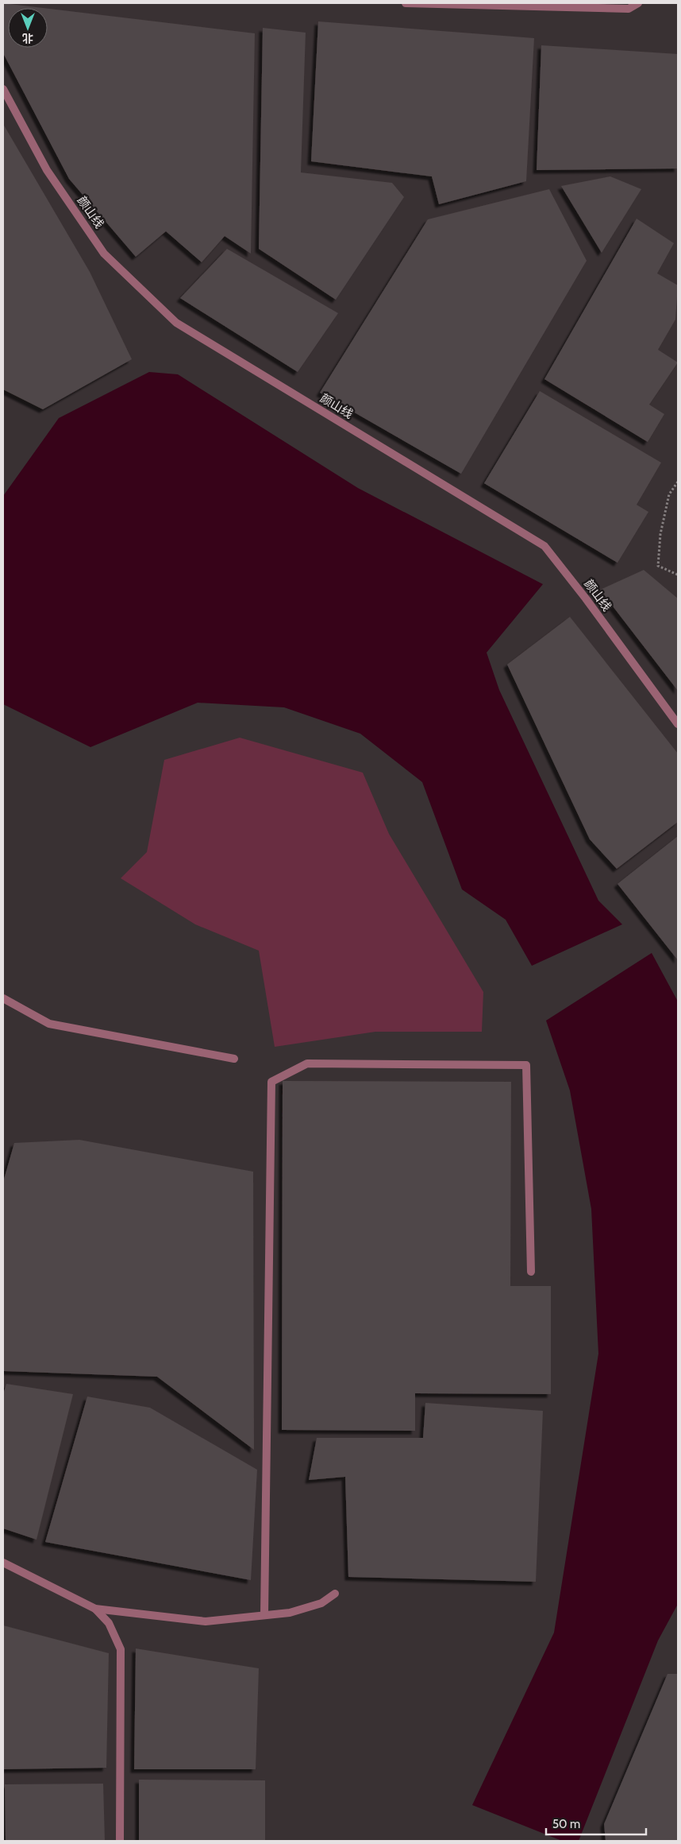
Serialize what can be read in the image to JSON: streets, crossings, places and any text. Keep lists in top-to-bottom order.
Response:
{
  "streets": {
    "street": ["颜山线"]
  },
  "scale_bar": "50 m",
  "north": "bottom"
}
